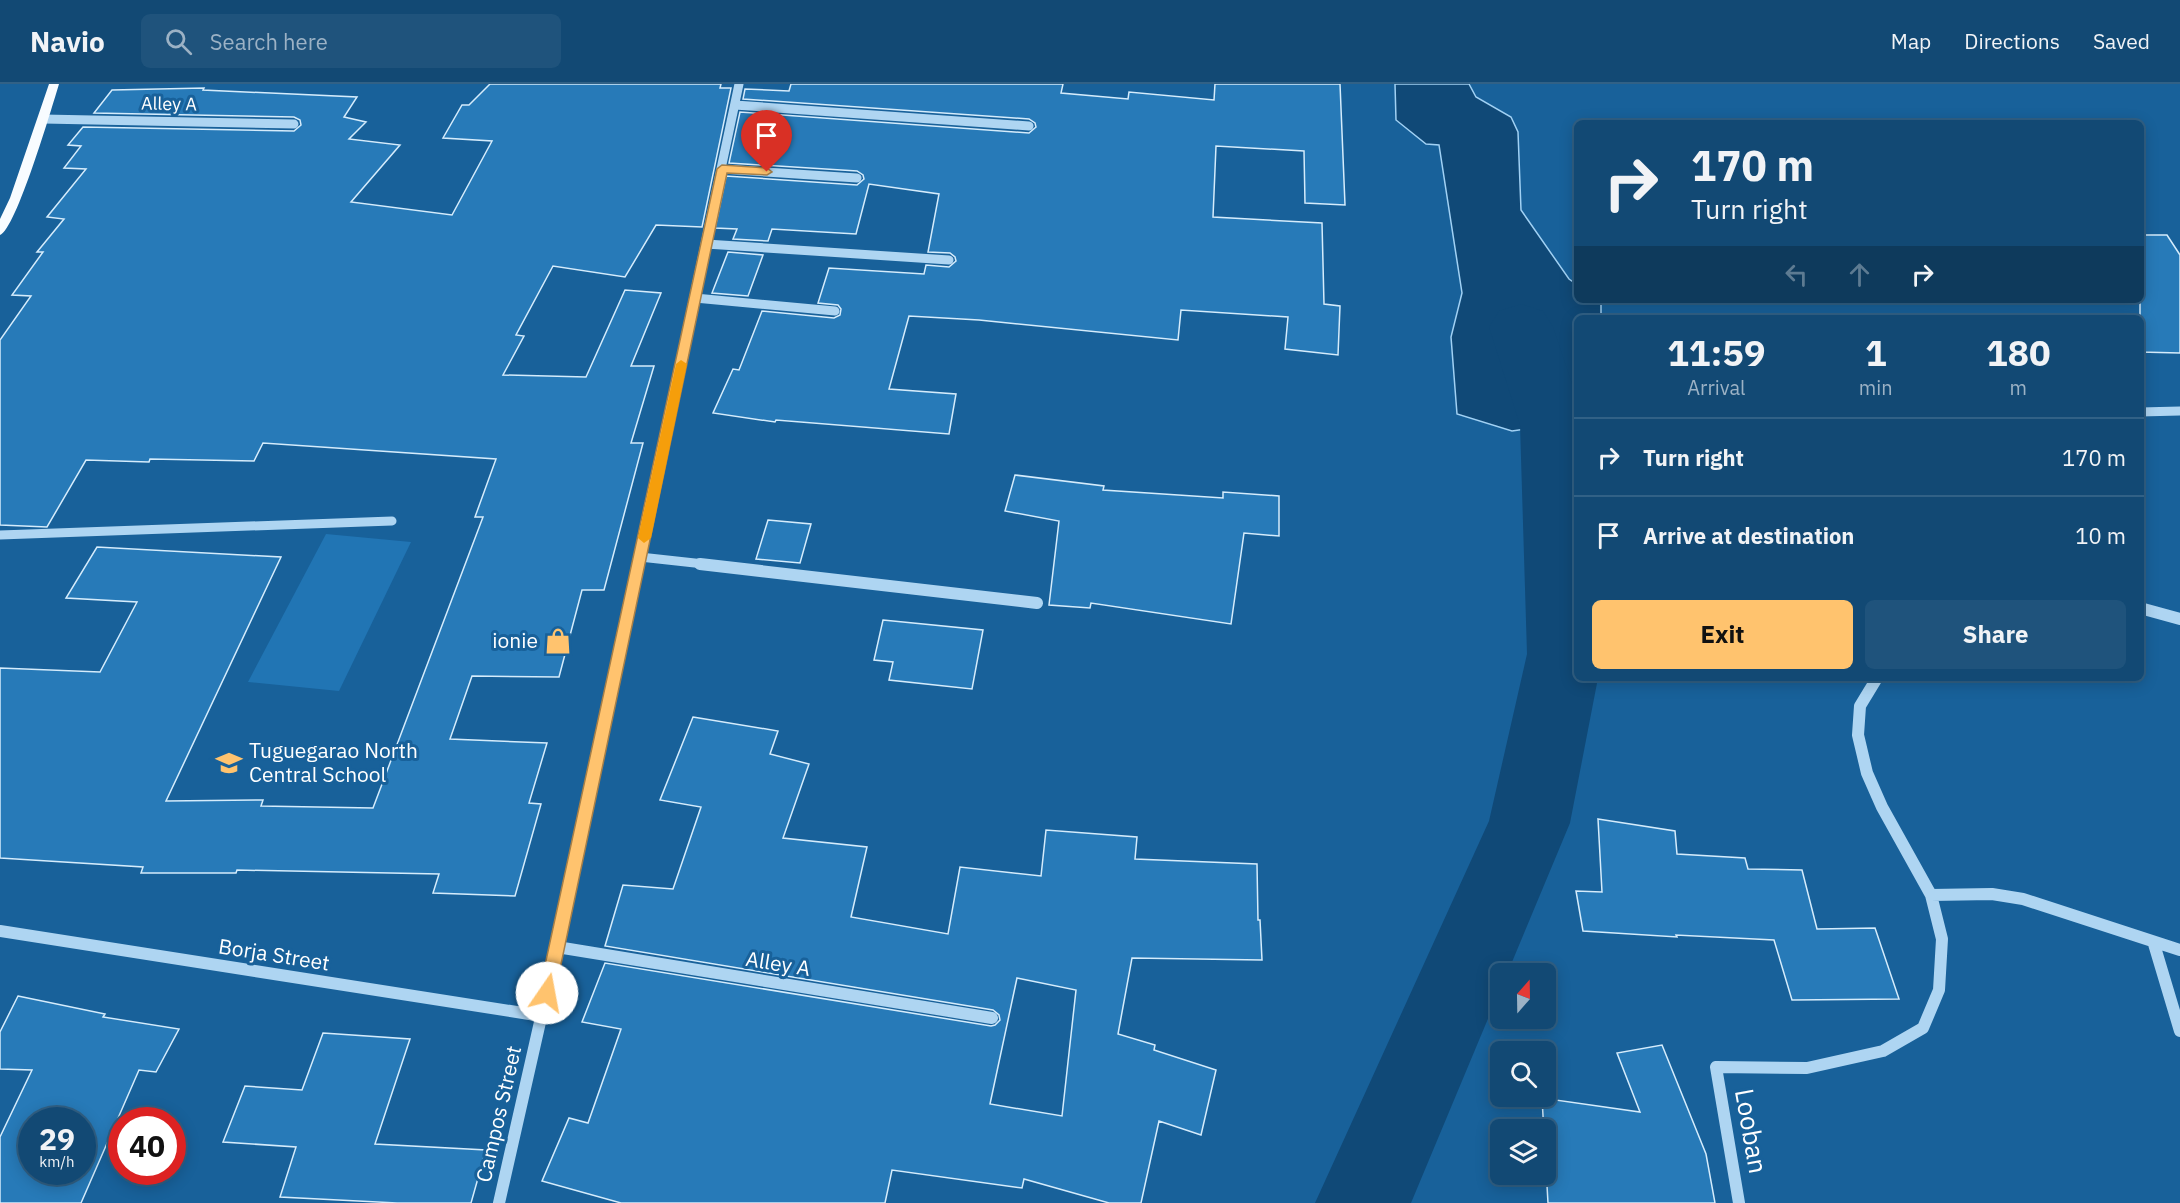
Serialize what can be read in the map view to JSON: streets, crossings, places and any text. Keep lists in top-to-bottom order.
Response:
{
  "streets": {
    "street": [
      "Alley A",
      "Borja Street",
      "Campos Street",
      "Looban"
    ]
  },
  "crossings": [
    ["Alley A", "Campos Street"],
    ["Borja Street", "Campos Street"]
  ],
  "places": {
    "shop": ["ionie"],
    "school or university": ["Tuguegarao North Central School"]
  },
  "north": "top",
  "page": {
    "header": "Navio",
    "search": "Search here",
    "nav": ["Map", "Directions", "Saved"],
    "turn": ["170 m", "Turn right"],
    "eta": [
      "11:59",
      "Arrival",
      "1",
      "min",
      "180",
      "m"
    ],
    "list": [
      {
        "name": "Turn right",
        "value": "170 m"
      },
      {
        "name": "Arrive at destination",
        "value": "10 m"
      }
    ],
    "buttons": ["Exit", "Share"],
    "speed": "29 km/h",
    "limit": "40"
  }
}
